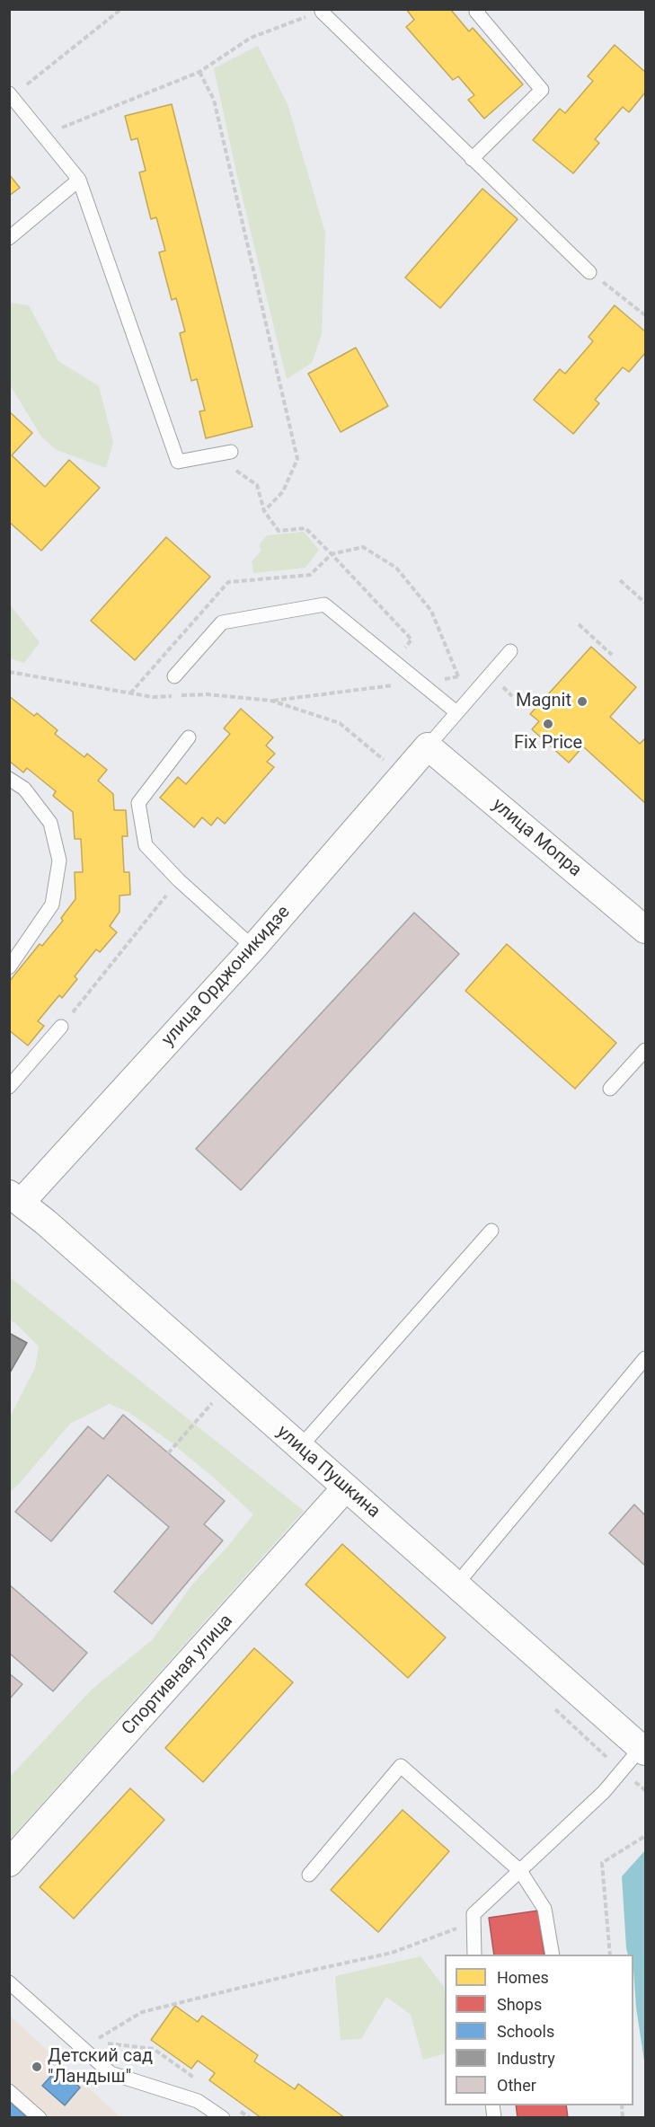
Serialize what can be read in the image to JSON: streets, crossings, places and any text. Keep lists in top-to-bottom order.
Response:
{
  "streets": {
    "street": [
      "улица Мопра",
      "улица Орджоникидзе",
      "улица Пушкина",
      "Спортивная улица"
    ]
  },
  "crossings": [
    ["улица Мопра", "улица Орджоникидзе"],
    ["улица Орджоникидзе", "улица Пушкина"],
    ["улица Пушкина", "Спортивная улица"]
  ],
  "places": ["Magnit", "Fix Price", "Детский сад \"Ландыш\""],
  "legend": [
    "Homes",
    "Shops",
    "Schools",
    "Industry",
    "Other"
  ]
}
